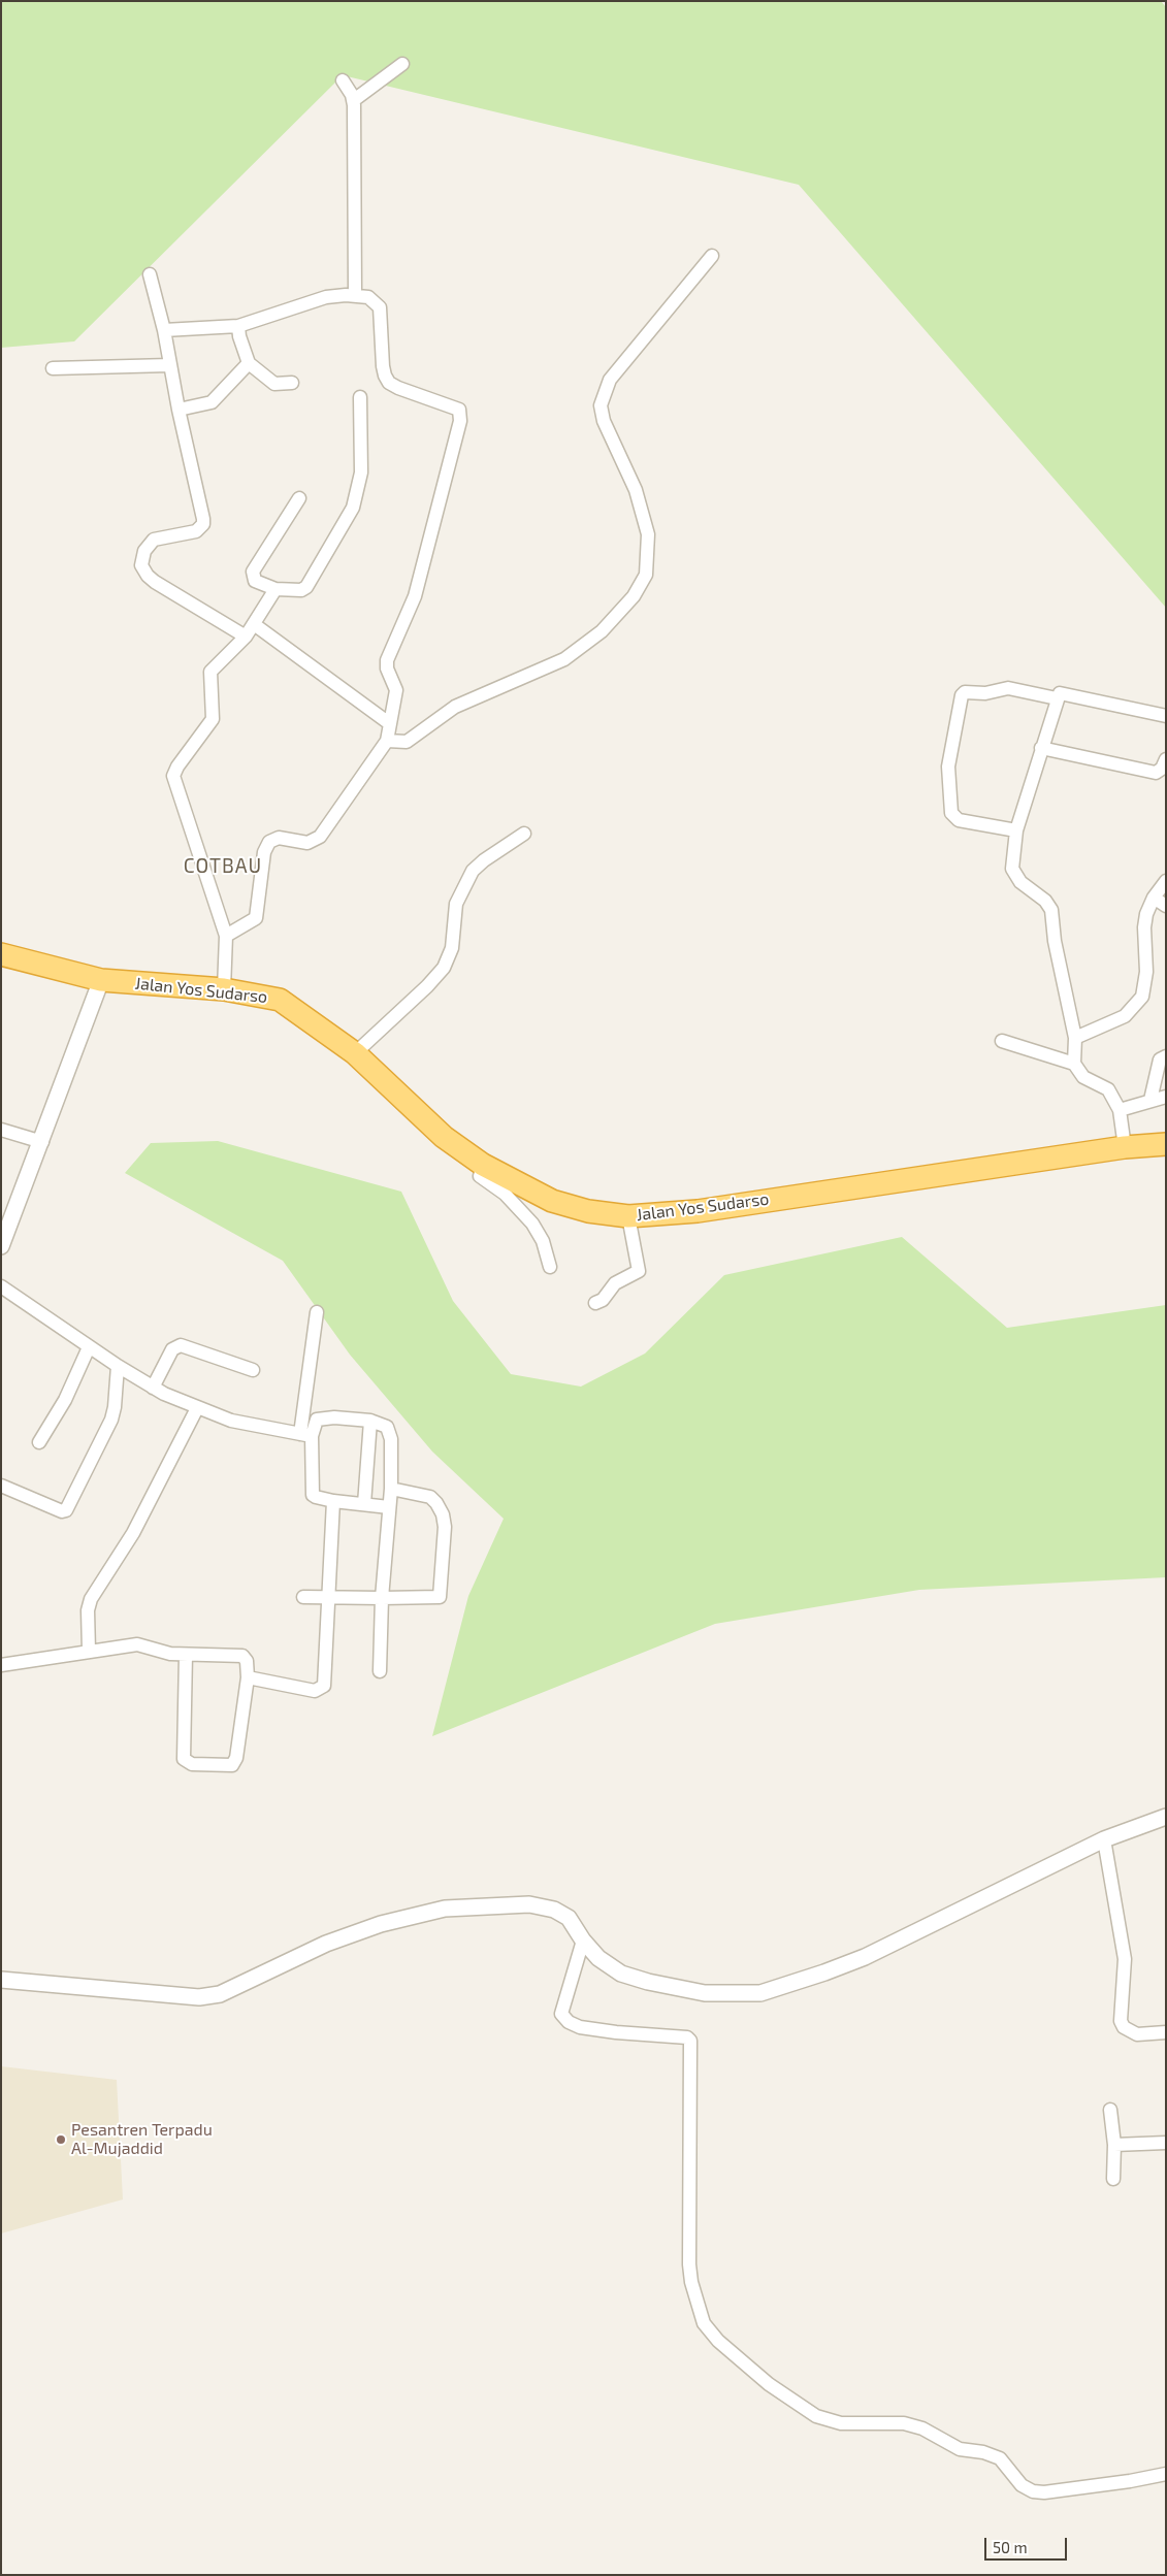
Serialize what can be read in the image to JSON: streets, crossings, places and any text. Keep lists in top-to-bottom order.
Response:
{
  "streets": {
    "highway": ["Jalan Yos Sudarso"]
  },
  "districts": ["COTBAU"],
  "places": ["Pesantren Terpadu Al-Mujaddid"],
  "scale_bar": "50 m"
}
